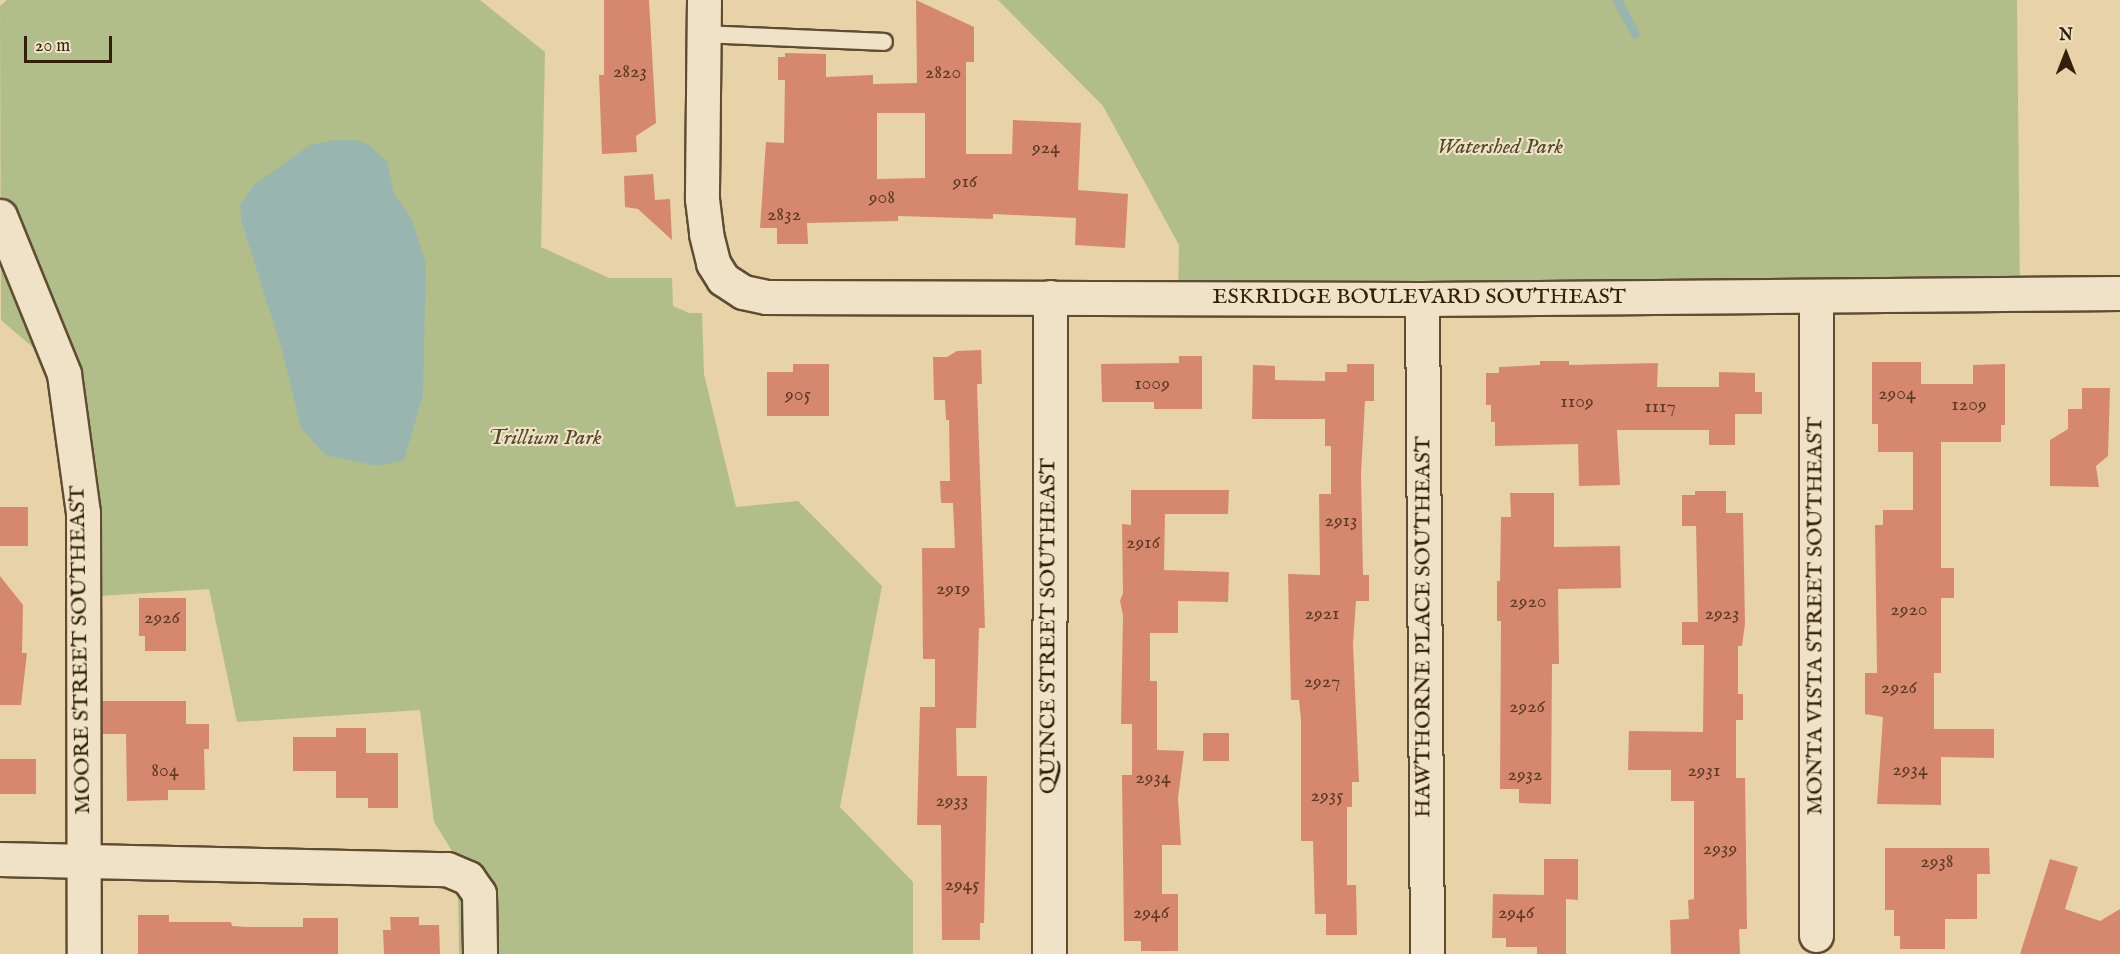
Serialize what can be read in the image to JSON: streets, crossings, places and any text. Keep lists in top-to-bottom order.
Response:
{
  "streets": {
    "street": [
      "ESKRIDGE BOULEVARD SOUTHEAST",
      "MONTA VISTA STREET SOUTHEAST",
      "QUINCE STREET SOUTHEAST",
      "HAWTHORNE PLACE SOUTHEAST",
      "MOORE STREET SOUTHEAST"
    ]
  },
  "crossings": [
    ["ESKRIDGE BOULEVARD SOUTHEAST", "MONTA VISTA STREET SOUTHEAST"],
    ["ESKRIDGE BOULEVARD SOUTHEAST", "QUINCE STREET SOUTHEAST"],
    ["ESKRIDGE BOULEVARD SOUTHEAST", "HAWTHORNE PLACE SOUTHEAST"]
  ],
  "parks": ["Watershed Park", "Trillium Park"],
  "house_numbers": [
    "2823",
    "2820",
    "924",
    "916",
    "908",
    "2832",
    "1009",
    "2904",
    "905",
    "1109",
    "1209",
    "1117",
    "2913",
    "2916",
    "2919",
    "2920",
    "2920",
    "2921",
    "2923",
    "2926",
    "2927",
    "2926",
    "2926",
    "2934",
    "804",
    "2931",
    "2932",
    "2934",
    "2935",
    "2933",
    "2939",
    "2938",
    "2945",
    "2946",
    "2946"
  ],
  "scale_bar": "20 m",
  "north": "top"
}
